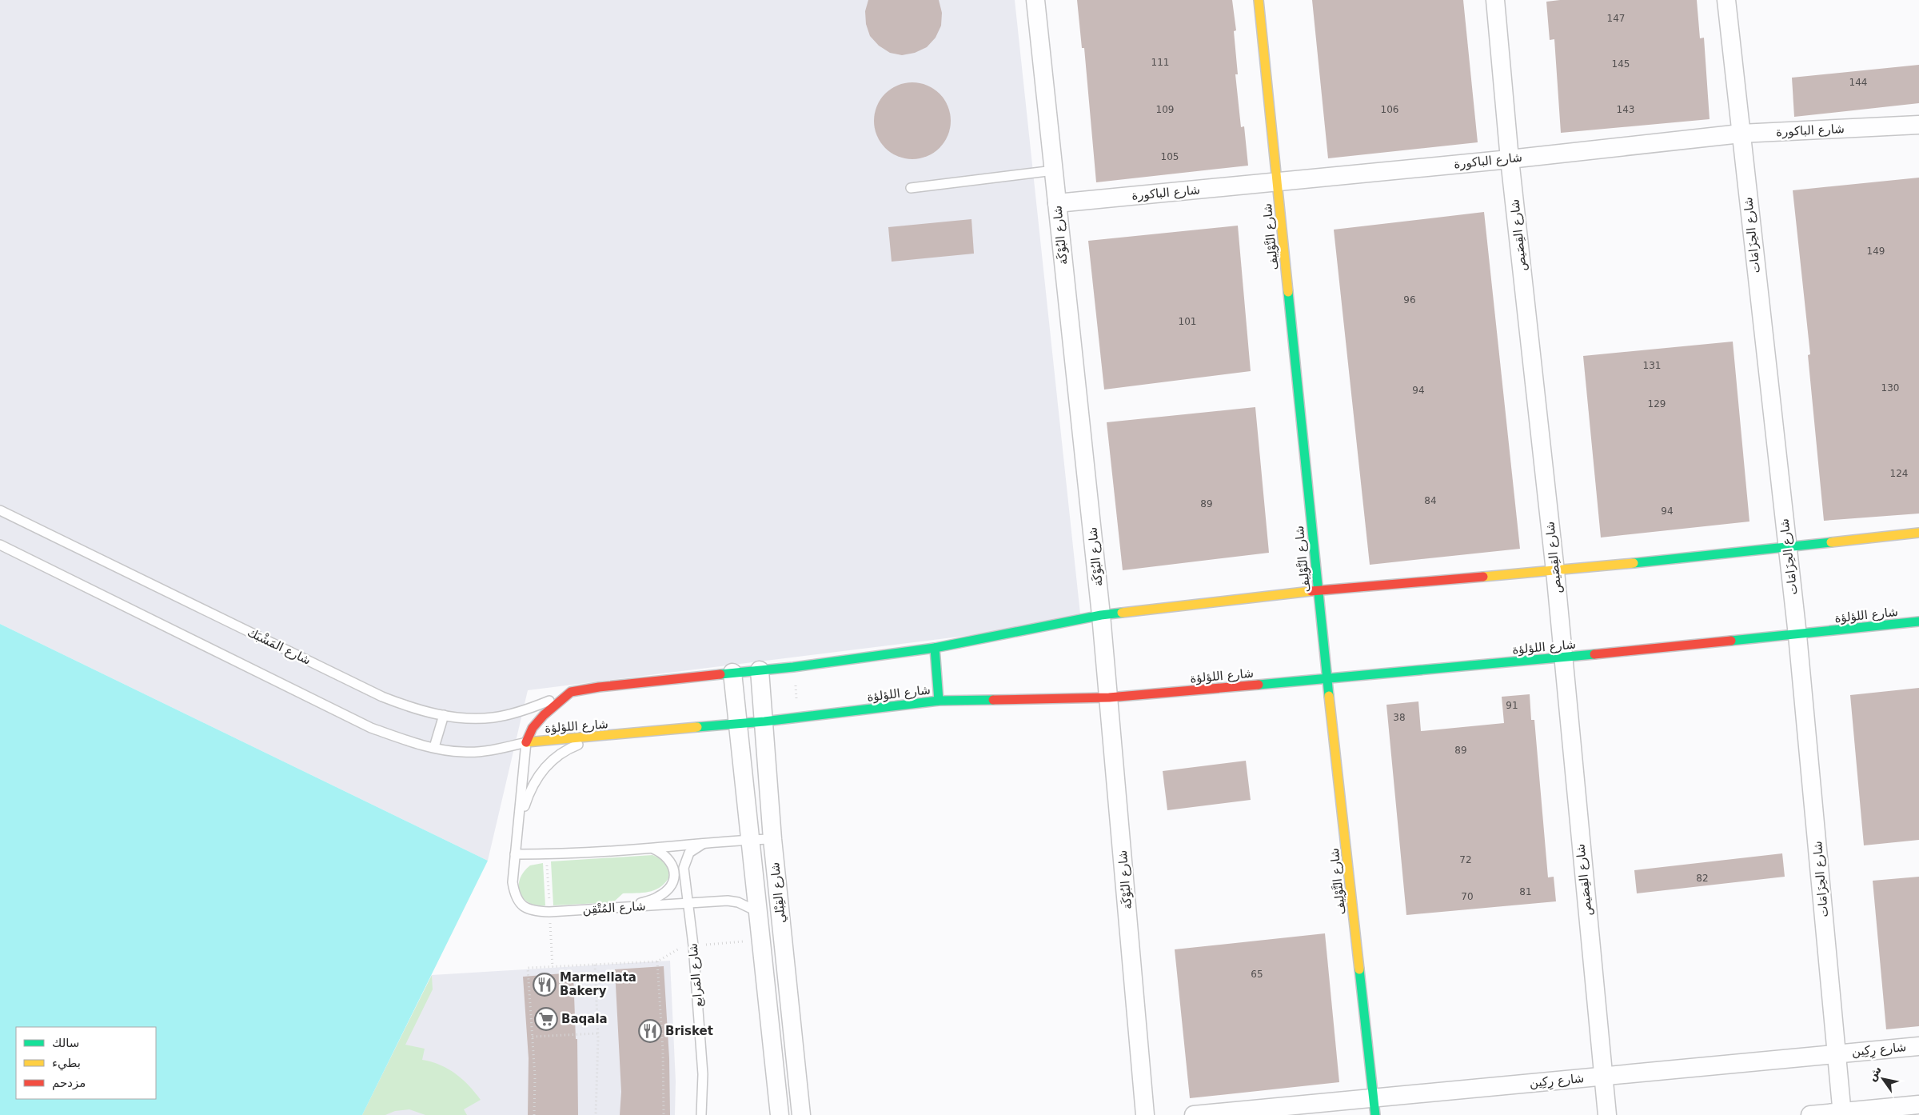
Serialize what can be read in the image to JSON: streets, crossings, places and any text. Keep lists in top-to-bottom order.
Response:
{
  "streets": {
    "street": [
      "شارع الباكورة",
      "شارع البُوْكَة",
      "شارع القِصَيص",
      "شارع الحِزَامَات",
      "شارع التَّوْلِيف",
      "شارع اللؤلؤة",
      "شارع القِبْلي",
      "شارع رِكِين"
    ],
    "lane": ["شارع المَشْبَك", "شارع المُتْقِن", "شارع المَرابع"]
  },
  "crossings": [
    ["شارع الباكورة", "شارع البُوْكَة"],
    ["شارع الباكورة", "شارع القِصَيص"],
    ["شارع الباكورة", "شارع الحِزَامَات"],
    ["شارع الباكورة", "شارع التَّوْلِيف"],
    ["شارع البُوْكَة", "شارع اللؤلؤة"],
    ["شارع القِصَيص", "شارع اللؤلؤة"],
    ["شارع القِصَيص", "شارع رِكِين"],
    ["شارع الحِزَامَات", "شارع اللؤلؤة"],
    ["شارع الحِزَامَات", "شارع رِكِين"],
    ["شارع التَّوْلِيف", "شارع اللؤلؤة"],
    ["شارع التَّوْلِيف", "شارع رِكِين"],
    ["شارع اللؤلؤة", "شارع القِبْلي"],
    ["شارع اللؤلؤة", "شارع المُتْقِن"],
    ["شارع القِبْلي", "شارع المُتْقِن"],
    ["شارع المُتْقِن", "شارع المَرابع"]
  ],
  "places": {
    "restaurant": ["Marmellata Bakery", "Brisket"],
    "supermarket": ["Baqala"]
  },
  "house_numbers": [
    "147",
    "111",
    "145",
    "144",
    "109",
    "106",
    "143",
    "105",
    "149",
    "96",
    "101",
    "131",
    "130",
    "94",
    "129",
    "124",
    "84",
    "89",
    "94",
    "91",
    "38",
    "89",
    "72",
    "82",
    "81",
    "70",
    "65"
  ],
  "legend": ["سالك", "بطيء", "مزدحم"],
  "north": "top left"
}
